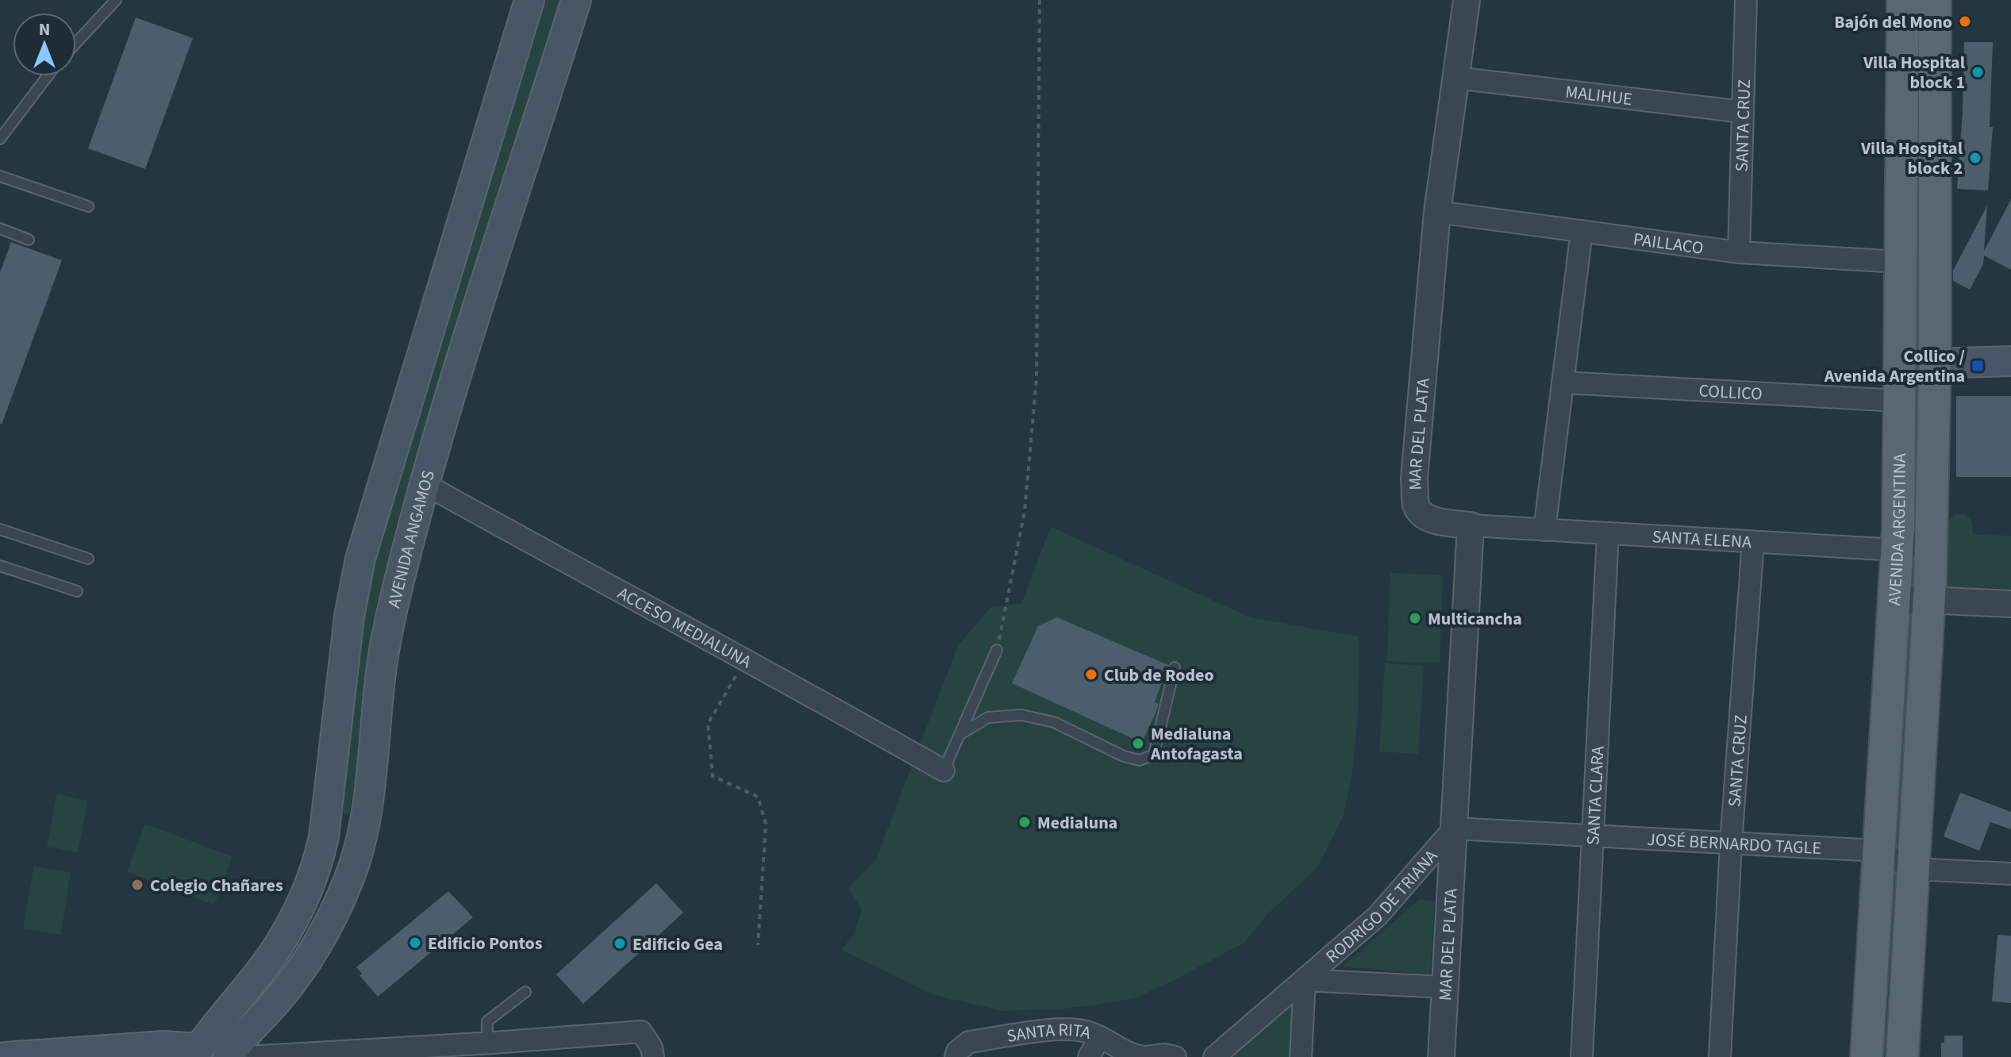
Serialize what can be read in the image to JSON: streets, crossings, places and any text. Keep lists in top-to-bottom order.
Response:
{
  "streets": {
    "main road": ["AVENIDA ARGENTINA", "AVENIDA ANGAMOS"],
    "street": [
      "MALIHUE",
      "SANTA CRUZ",
      "PAILLACO",
      "COLLICO",
      "MAR DEL PLATA",
      "SANTA ELENA",
      "ACCESO MEDIALUNA",
      "SANTA CLARA",
      "JOSÉ BERNARDO TAGLE",
      "RODRIGO DE TRIANA",
      "SANTA RITA"
    ]
  },
  "crossings": [
    ["MALIHUE", "SANTA CRUZ"],
    ["MALIHUE", "MAR DEL PLATA"],
    ["SANTA CRUZ", "PAILLACO"],
    ["SANTA CRUZ", "SANTA ELENA"],
    ["SANTA CRUZ", "JOSÉ BERNARDO TAGLE"],
    ["PAILLACO", "MAR DEL PLATA"],
    ["PAILLACO", "AVENIDA ARGENTINA"],
    ["COLLICO", "AVENIDA ARGENTINA"],
    ["MAR DEL PLATA", "SANTA ELENA"],
    ["MAR DEL PLATA", "JOSÉ BERNARDO TAGLE"],
    ["MAR DEL PLATA", "RODRIGO DE TRIANA"],
    ["AVENIDA ARGENTINA", "SANTA ELENA"],
    ["AVENIDA ARGENTINA", "JOSÉ BERNARDO TAGLE"],
    ["AVENIDA ANGAMOS", "ACCESO MEDIALUNA"],
    ["SANTA ELENA", "SANTA CLARA"],
    ["SANTA CLARA", "JOSÉ BERNARDO TAGLE"],
    ["JOSÉ BERNARDO TAGLE", "RODRIGO DE TRIANA"]
  ],
  "places": {
    "other": [
      "Bajón del Mono",
      "Villa Hospital block 1",
      "Villa Hospital block 2",
      "Multicancha",
      "Club de Rodeo",
      "Medialuna Antofagasta",
      "Medialuna",
      "Colegio Chañares",
      "Edificio Pontos",
      "Edificio Gea"
    ],
    "transit": ["Collico / Avenida Argentina"]
  },
  "north": "top"
}
